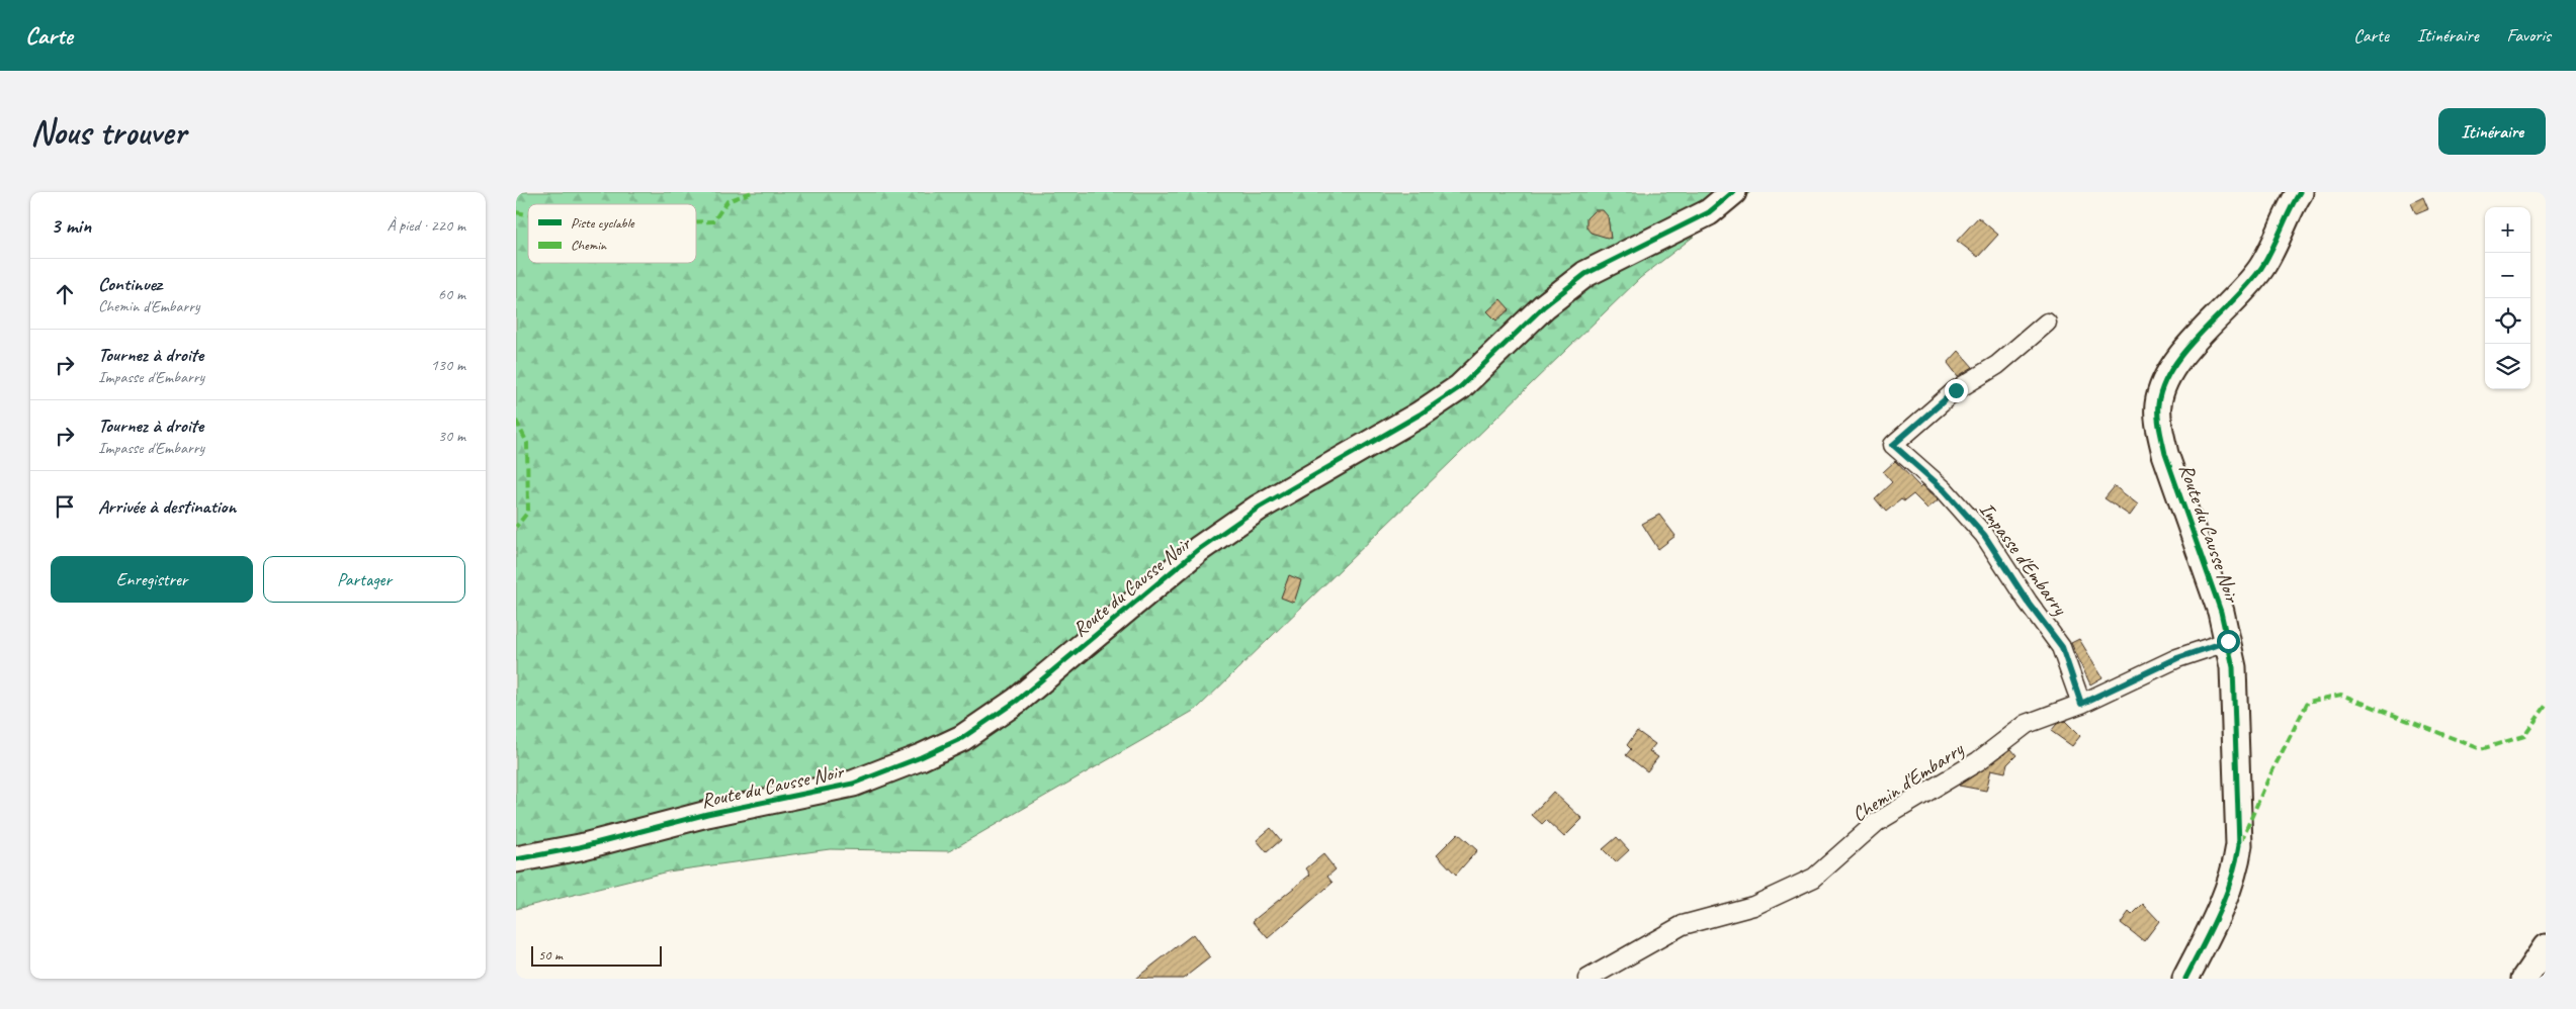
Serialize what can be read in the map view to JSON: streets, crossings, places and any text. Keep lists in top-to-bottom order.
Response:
{
  "streets": {
    "street": ["Route du Causse Noir", "Impasse d'Embarry", "Chemin d'Embarry"]
  },
  "crossings": [
    ["Route du Causse Noir", "Chemin d'Embarry"],
    ["Impasse d'Embarry", "Chemin d'Embarry"]
  ],
  "legend": ["Piste cyclable", "Chemin"],
  "scale_bar": "50 m",
  "page": {
    "header": "Carte",
    "nav": ["Carte", "Itinéraire", "Favoris"],
    "buttons": [
      "Itinéraire",
      ["Enregistrer", "Partager"]
    ],
    "title": "Nous trouver",
    "heading": ["3 min", "À pied · 220 m"],
    "map_buttons": ["+", "−"],
    "list": [
      ["Continuez", "Chemin d'Embarry", "60 m"],
      ["Tournez à droite", "Impasse d'Embarry", "130 m"],
      ["Tournez à droite", "Impasse d'Embarry", "30 m"],
      "Arrivée à destination"
    ],
    "scale": "50 m"
  }
}
